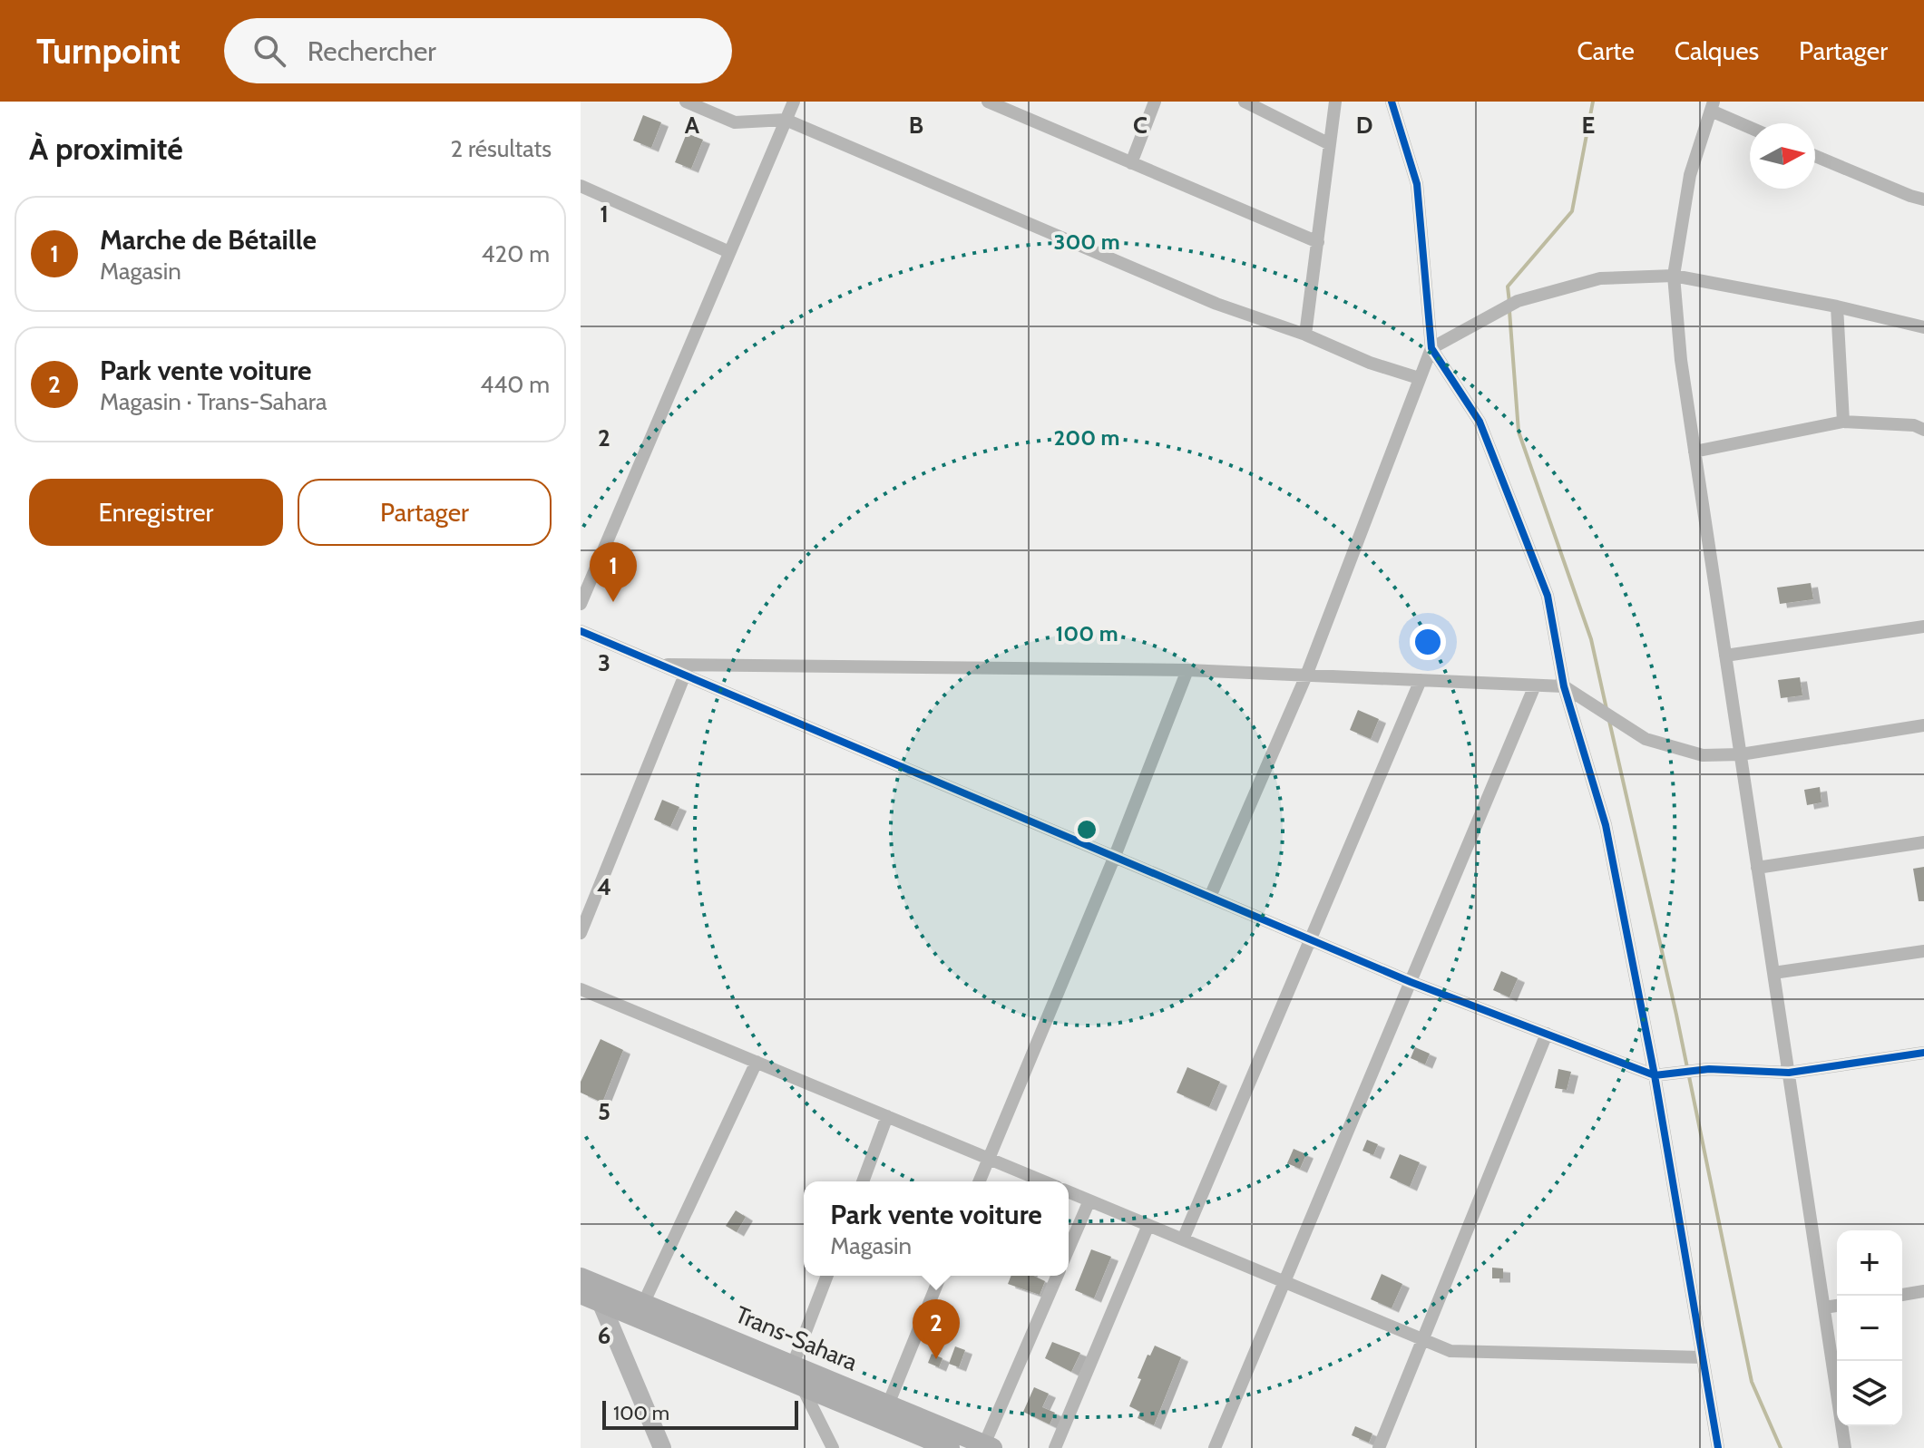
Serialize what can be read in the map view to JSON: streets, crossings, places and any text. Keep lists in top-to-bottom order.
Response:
{
  "streets": {
    "main road": ["Trans-Sahara"]
  },
  "scale_bar": "100 m",
  "north": "right",
  "page": {
    "header": "Turnpoint",
    "search": "Rechercher",
    "nav": ["Carte", "Calques", "Partager"],
    "heading": ["À proximité", "2 résultats"],
    "list": [
      {
        "mark": "1",
        "name": "Marche de Bétaille",
        "note": "Magasin",
        "value": "420 m"
      },
      {
        "mark": "2",
        "name": "Park vente voiture",
        "note": "Magasin · Trans-Sahara",
        "value": "440 m"
      }
    ],
    "buttons": ["Enregistrer", "Partager"],
    "pins": ["1", "2"],
    "popup": ["Park vente voiture", "Magasin"],
    "map_buttons": ["+", "−"],
    "scale": "100 m"
  },
  "grid": {
    "columns": [
      "A",
      "B",
      "C",
      "D",
      "E"
    ],
    "rows": [
      "1",
      "2",
      "3",
      "4",
      "5",
      "6"
    ]
  },
  "rings": ["300 m", "200 m", "100 m"]
}
